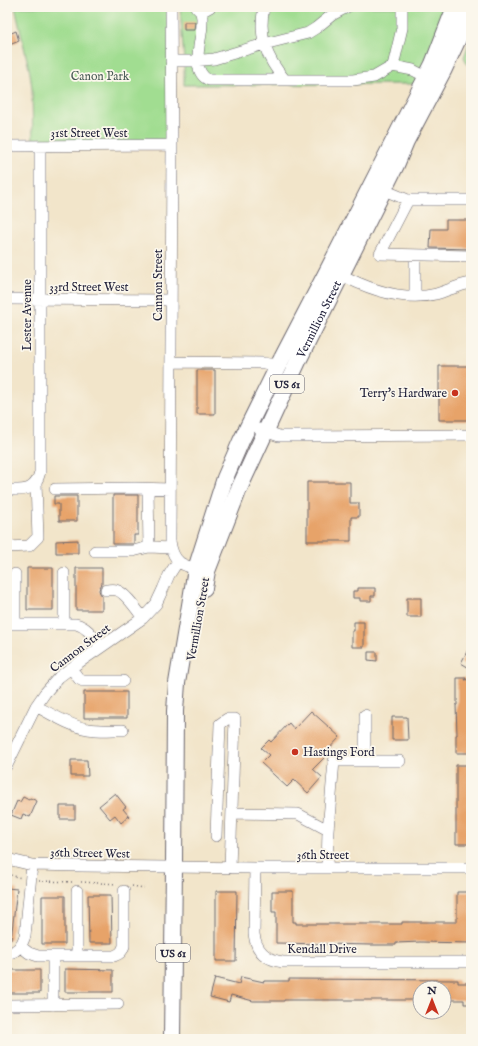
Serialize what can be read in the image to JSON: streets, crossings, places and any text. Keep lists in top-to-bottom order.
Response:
{
  "streets": {
    "highway": ["Vermillion Street", "US 61"],
    "street": [
      "31st Street West",
      "Cannon Street",
      "33rd Street West",
      "Lester Avenue",
      "36th Street West",
      "36th Street",
      "Kendall Drive"
    ]
  },
  "crossings": [
    ["31st Street West", "Cannon Street"],
    ["31st Street West", "Lester Avenue"],
    ["Cannon Street", "33rd Street West"],
    ["33rd Street West", "Lester Avenue"],
    ["Vermillion Street", "US 61"],
    ["Vermillion Street", "36th Street West"],
    ["Vermillion Street", "36th Street"],
    ["US 61", "36th Street West"],
    ["US 61", "36th Street"],
    ["36th Street West", "36th Street"],
    ["36th Street", "Kendall Drive"]
  ],
  "parks": ["Canon Park"],
  "places": ["Terry's Hardware", "Hastings Ford"],
  "north": "top"
}
